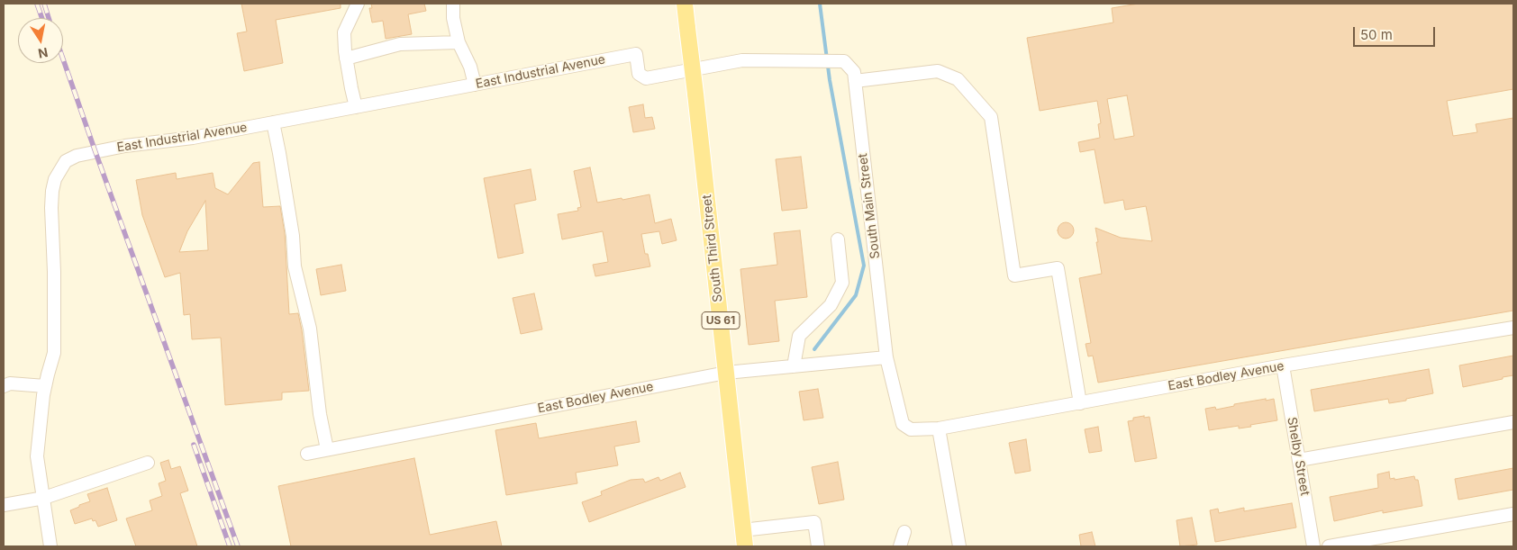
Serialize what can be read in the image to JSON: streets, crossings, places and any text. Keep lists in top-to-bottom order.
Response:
{
  "streets": {
    "main road": ["South Third Street", "US 61"],
    "street": [
      "East Industrial Avenue",
      "South Main Street",
      "East Bodley Avenue",
      "Shelby Street"
    ]
  },
  "crossings": [
    ["East Industrial Avenue", "South Main Street"],
    ["South Main Street", "East Bodley Avenue"],
    ["South Third Street", "East Bodley Avenue"],
    ["East Bodley Avenue", "Shelby Street"]
  ],
  "scale_bar": "50 m",
  "north": "bottom"
}
